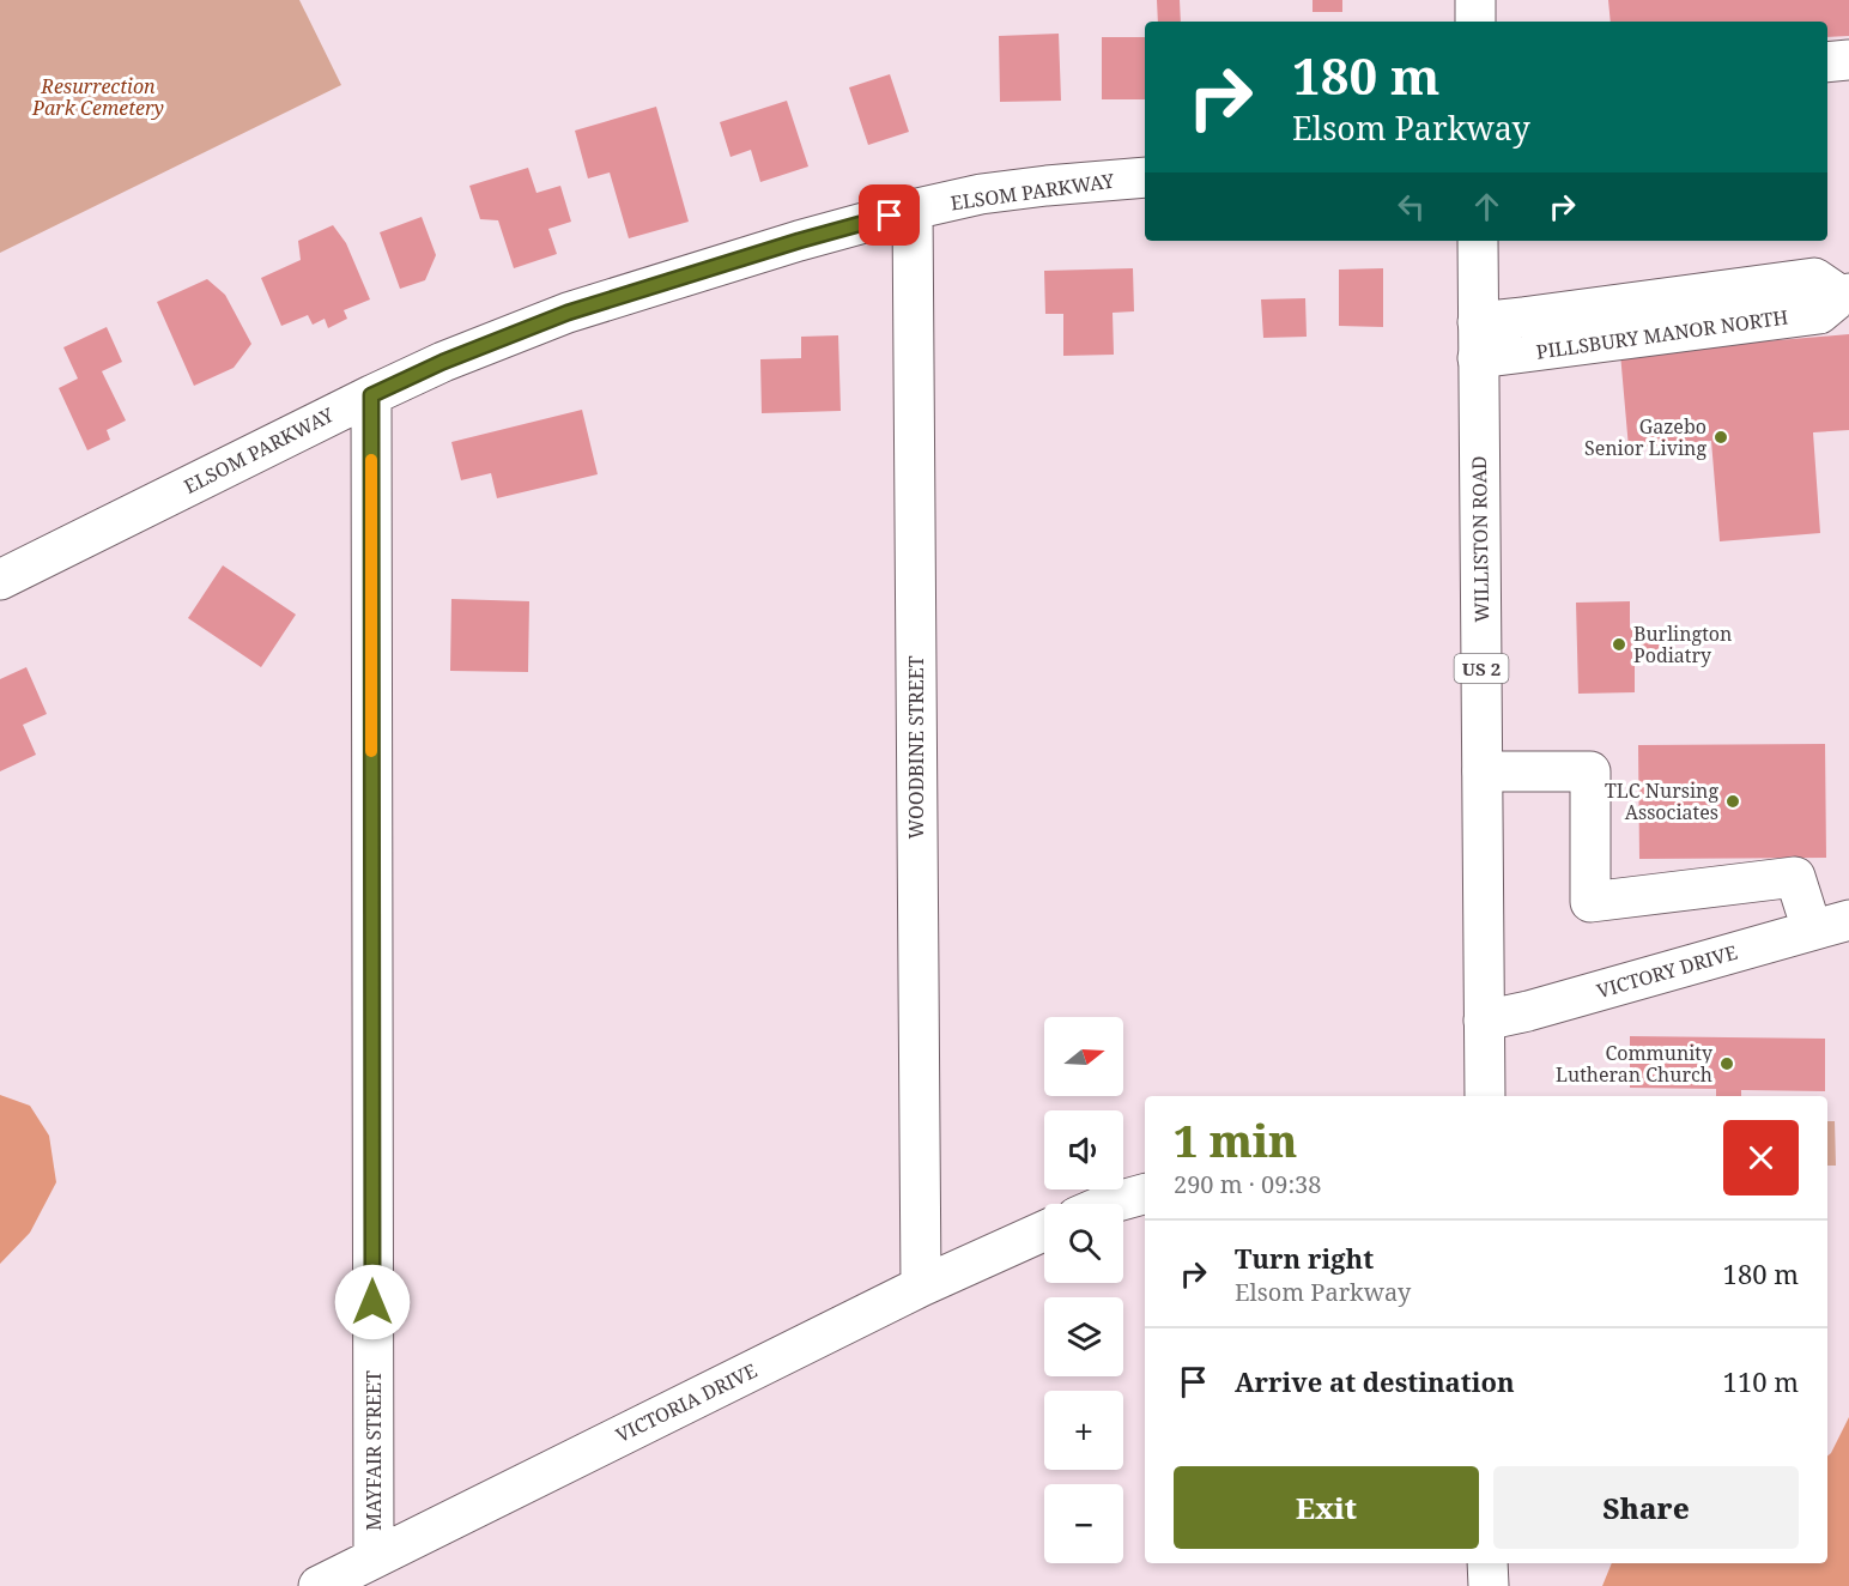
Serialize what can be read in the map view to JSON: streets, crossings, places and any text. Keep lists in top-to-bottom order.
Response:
{
  "streets": {
    "street": [
      "ELSOM PARKWAY",
      "PILLSBURY MANOR NORTH",
      "WILLISTON ROAD",
      "US 2",
      "WOODBINE STREET",
      "VICTORY DRIVE",
      "VICTORIA DRIVE",
      "MAYFAIR STREET"
    ]
  },
  "crossings": [
    ["ELSOM PARKWAY", "WOODBINE STREET"],
    ["ELSOM PARKWAY", "MAYFAIR STREET"],
    ["PILLSBURY MANOR NORTH", "WILLISTON ROAD"],
    ["WILLISTON ROAD", "VICTORY DRIVE"],
    ["WOODBINE STREET", "VICTORIA DRIVE"],
    ["VICTORIA DRIVE", "MAYFAIR STREET"]
  ],
  "parks": ["Resurrection Park Cemetery"],
  "places": [
    "Gazebo Senior Living",
    "Burlington Podiatry",
    "TLC Nursing Associates",
    "Community Lutheran Church"
  ],
  "north": "right",
  "page": {
    "turn": ["180 m", "Elsom Parkway"],
    "map_buttons": ["+", "−"],
    "heading": ["1 min", "290 m · 09:38"],
    "list": [
      {
        "name": "Turn right",
        "note": "Elsom Parkway",
        "value": "180 m"
      },
      {
        "name": "Arrive at destination",
        "value": "110 m"
      }
    ],
    "buttons": ["Exit", "Share"]
  }
}
